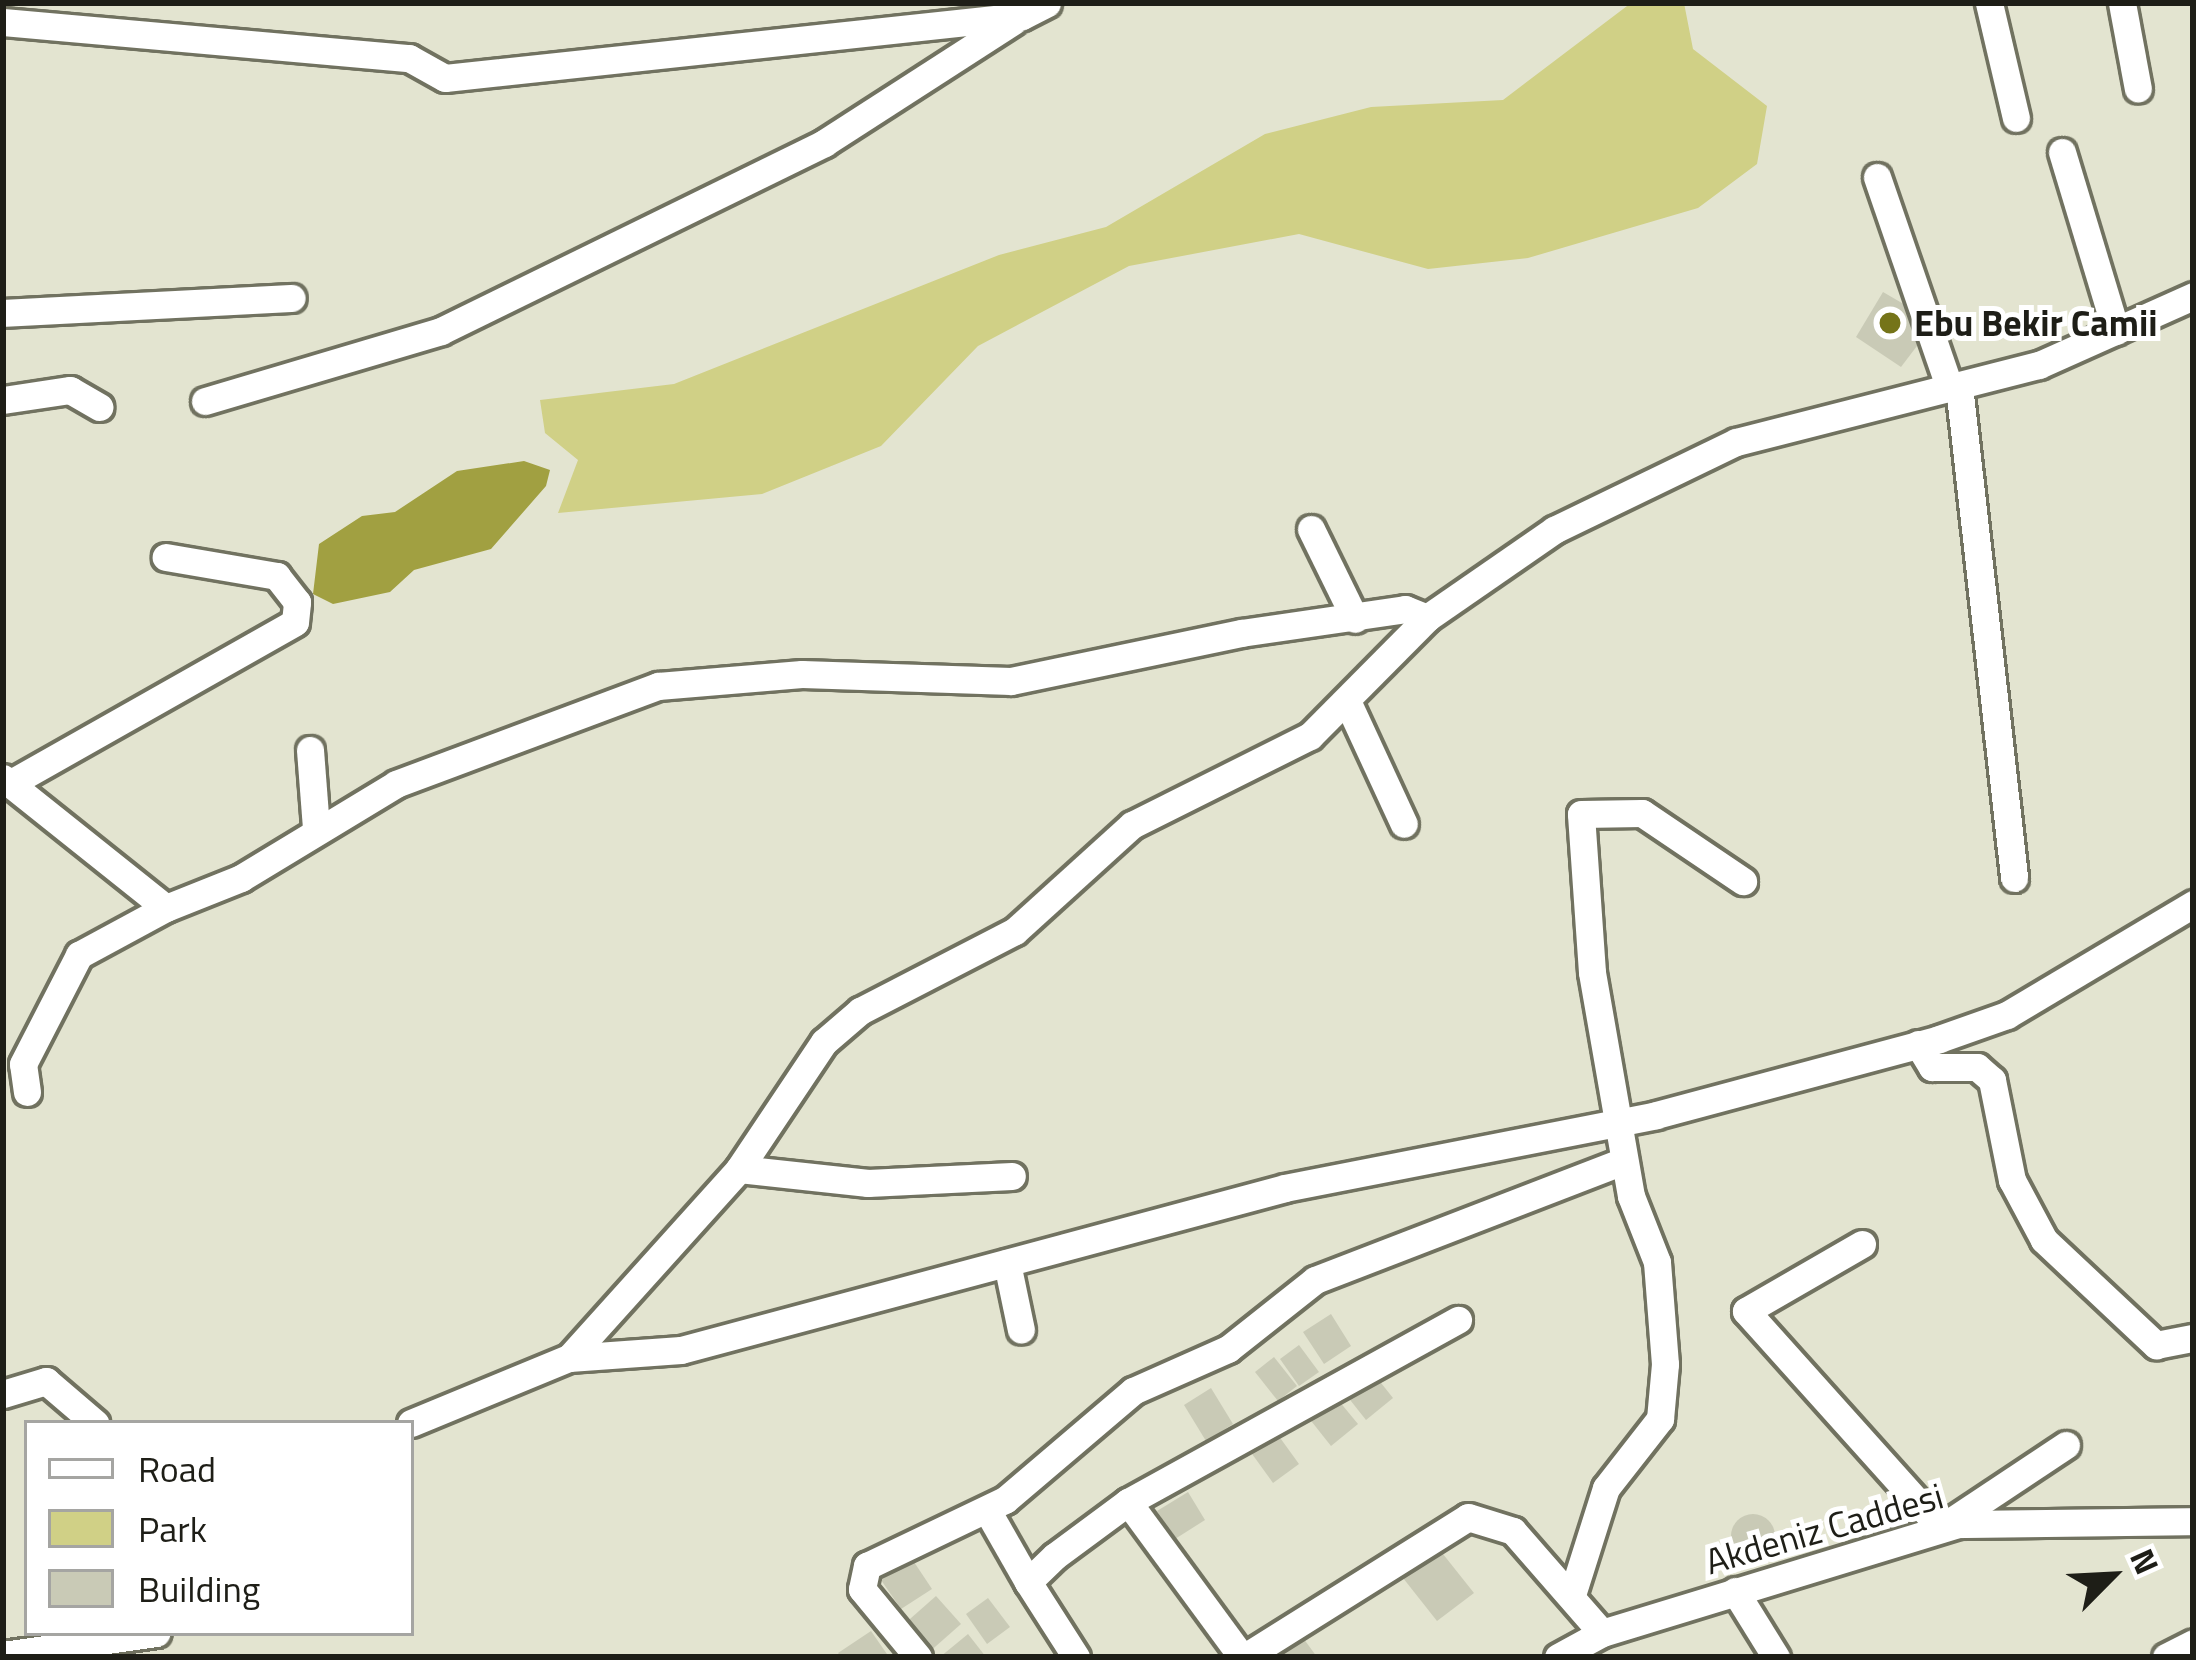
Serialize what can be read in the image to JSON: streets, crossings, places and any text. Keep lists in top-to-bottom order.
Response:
{
  "streets": {
    "street": ["Akdeniz Caddesi"]
  },
  "places": ["Ebu Bekir Camii"],
  "legend": ["Road", "Park", "Building"],
  "north": "top right"
}
